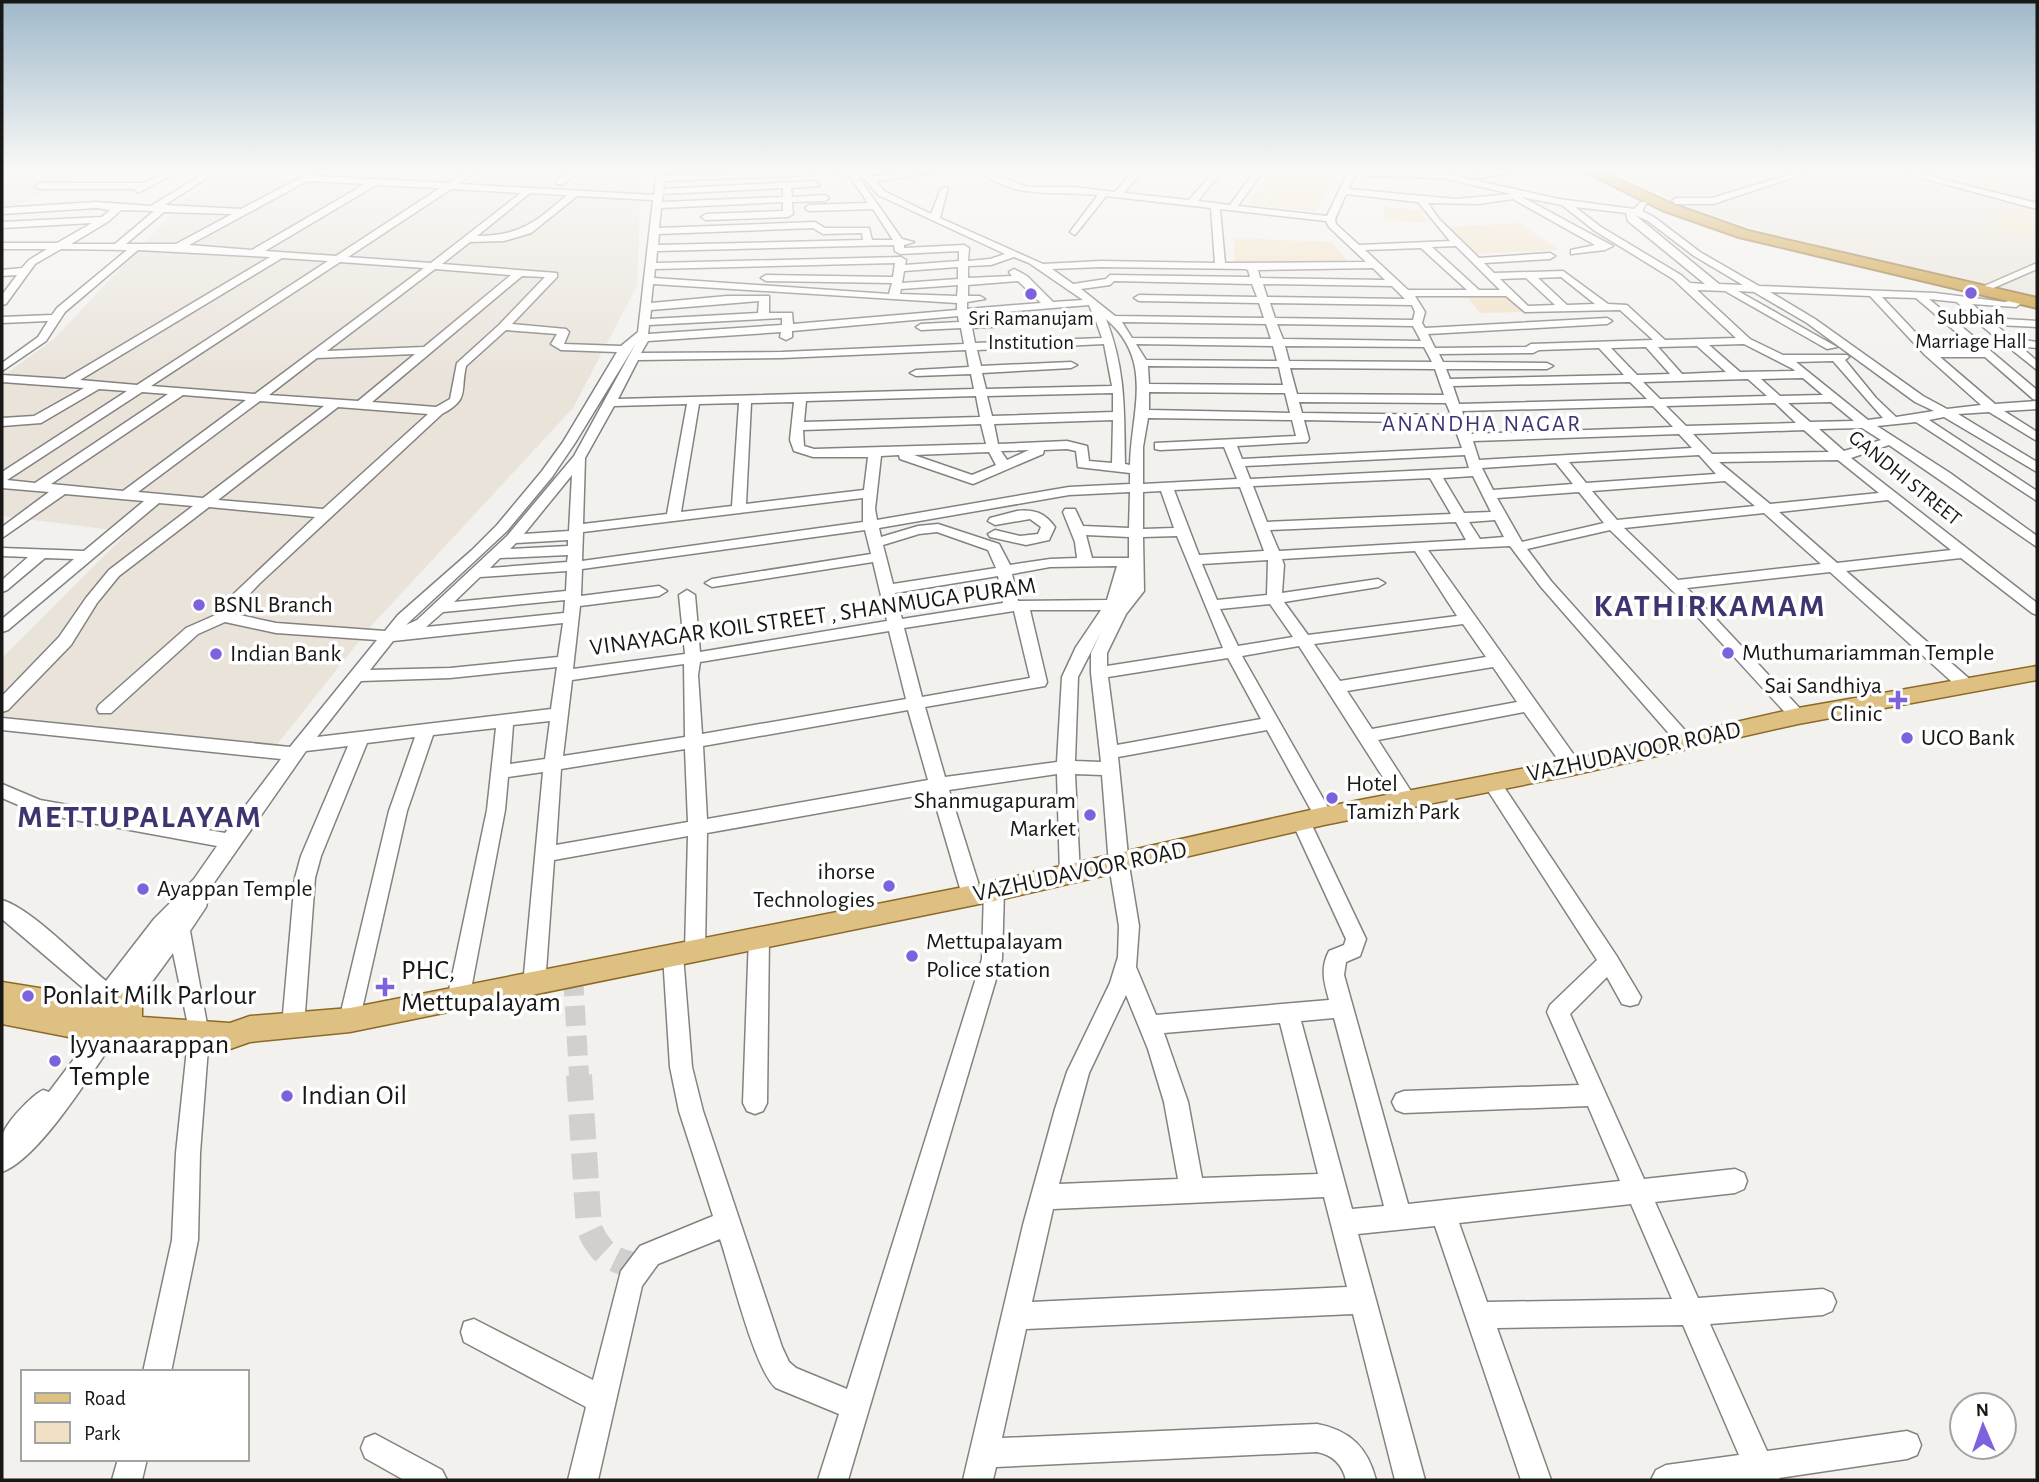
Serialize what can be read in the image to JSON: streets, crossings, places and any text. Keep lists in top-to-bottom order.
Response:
{
  "streets": {
    "main road": ["VAZHUDAVOOR ROAD"],
    "street": ["GANDHI STREET", "VINAYAGAR KOIL STREET , SHANMUGA PURAM"]
  },
  "districts": ["ANANDHA NAGAR", "KATHIRKAMAM", "METTUPALAYAM"],
  "places": {
    "other": [
      "Subbiah Marriage Hall",
      "Sri Ramanujam Institution",
      "BSNL Branch",
      "Muthumariamman Temple",
      "Indian Bank",
      "UCO Bank",
      "Hotel Tamizh Park",
      "Shanmugapuram Market",
      "ihorse Technologies",
      "Ayappan Temple",
      "Mettupalayam Police station",
      "Ponlait Milk Parlour",
      "Iyyanaarappan Temple",
      "Indian Oil"
    ],
    "health": ["Sai Sandhiya Clinic", "PHC, Mettupalayam"]
  },
  "legend": ["Road", "Park"],
  "north": "top"
}
